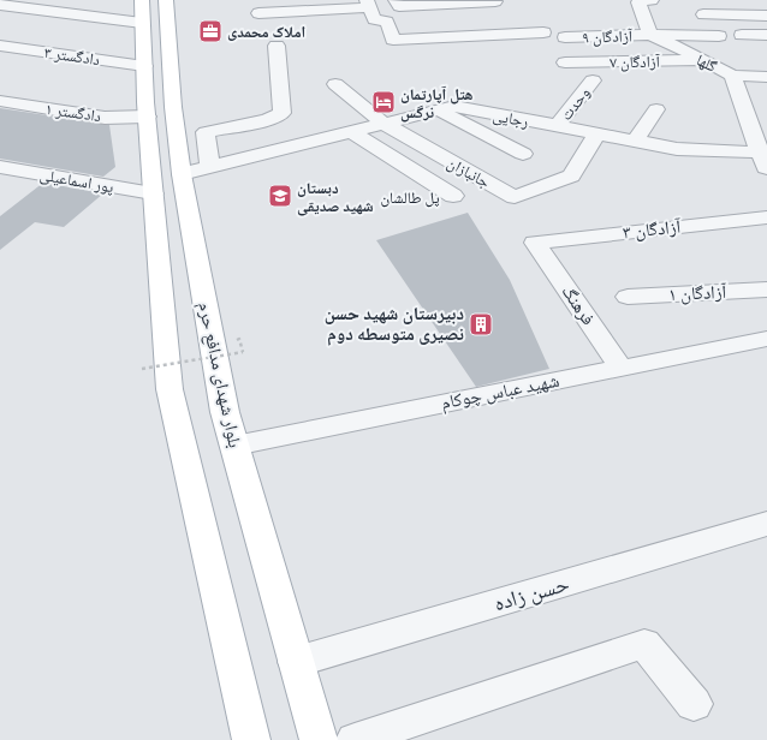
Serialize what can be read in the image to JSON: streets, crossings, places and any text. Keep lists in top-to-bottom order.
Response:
{
  "streets": {
    "main road": ["بلوار شهدای مدافع حرم"],
    "street": [
      "آزادگان ۹",
      "دادگستر ۳",
      "آزادگان ۷",
      "گلها",
      "وحدت",
      "دادگستر ۱",
      "رجایی",
      "جانبازان",
      "پور اسماعیلی",
      "آزادگان ۳",
      "آزادگان ۱",
      "فرهنگ",
      "شهید عباس چوکام",
      "حسن زاده"
    ]
  },
  "crossings": [
    ["آزادگان ۹", "گلها"],
    ["آزادگان ۷", "گلها"],
    ["گلها", "رجایی"],
    ["وحدت", "رجایی"],
    ["رجایی", "جانبازان"],
    ["رجایی", "بلوار شهدای مدافع حرم"],
    ["آزادگان ۳", "فرهنگ"],
    ["فرهنگ", "شهید عباس چوکام"],
    ["بلوار شهدای مدافع حرم", "شهید عباس چوکام"],
    ["بلوار شهدای مدافع حرم", "حسن زاده"]
  ],
  "districts": ["پل طالشان"],
  "places": {
    "office": ["املاک محمدی"],
    "hotel": ["هتل آپارتمان نرگس"],
    "school or university": ["دبستان شهید صدیقی"],
    "building": ["دبیرستان شهید حسن نصیری متوسطه دوم"]
  }
}
